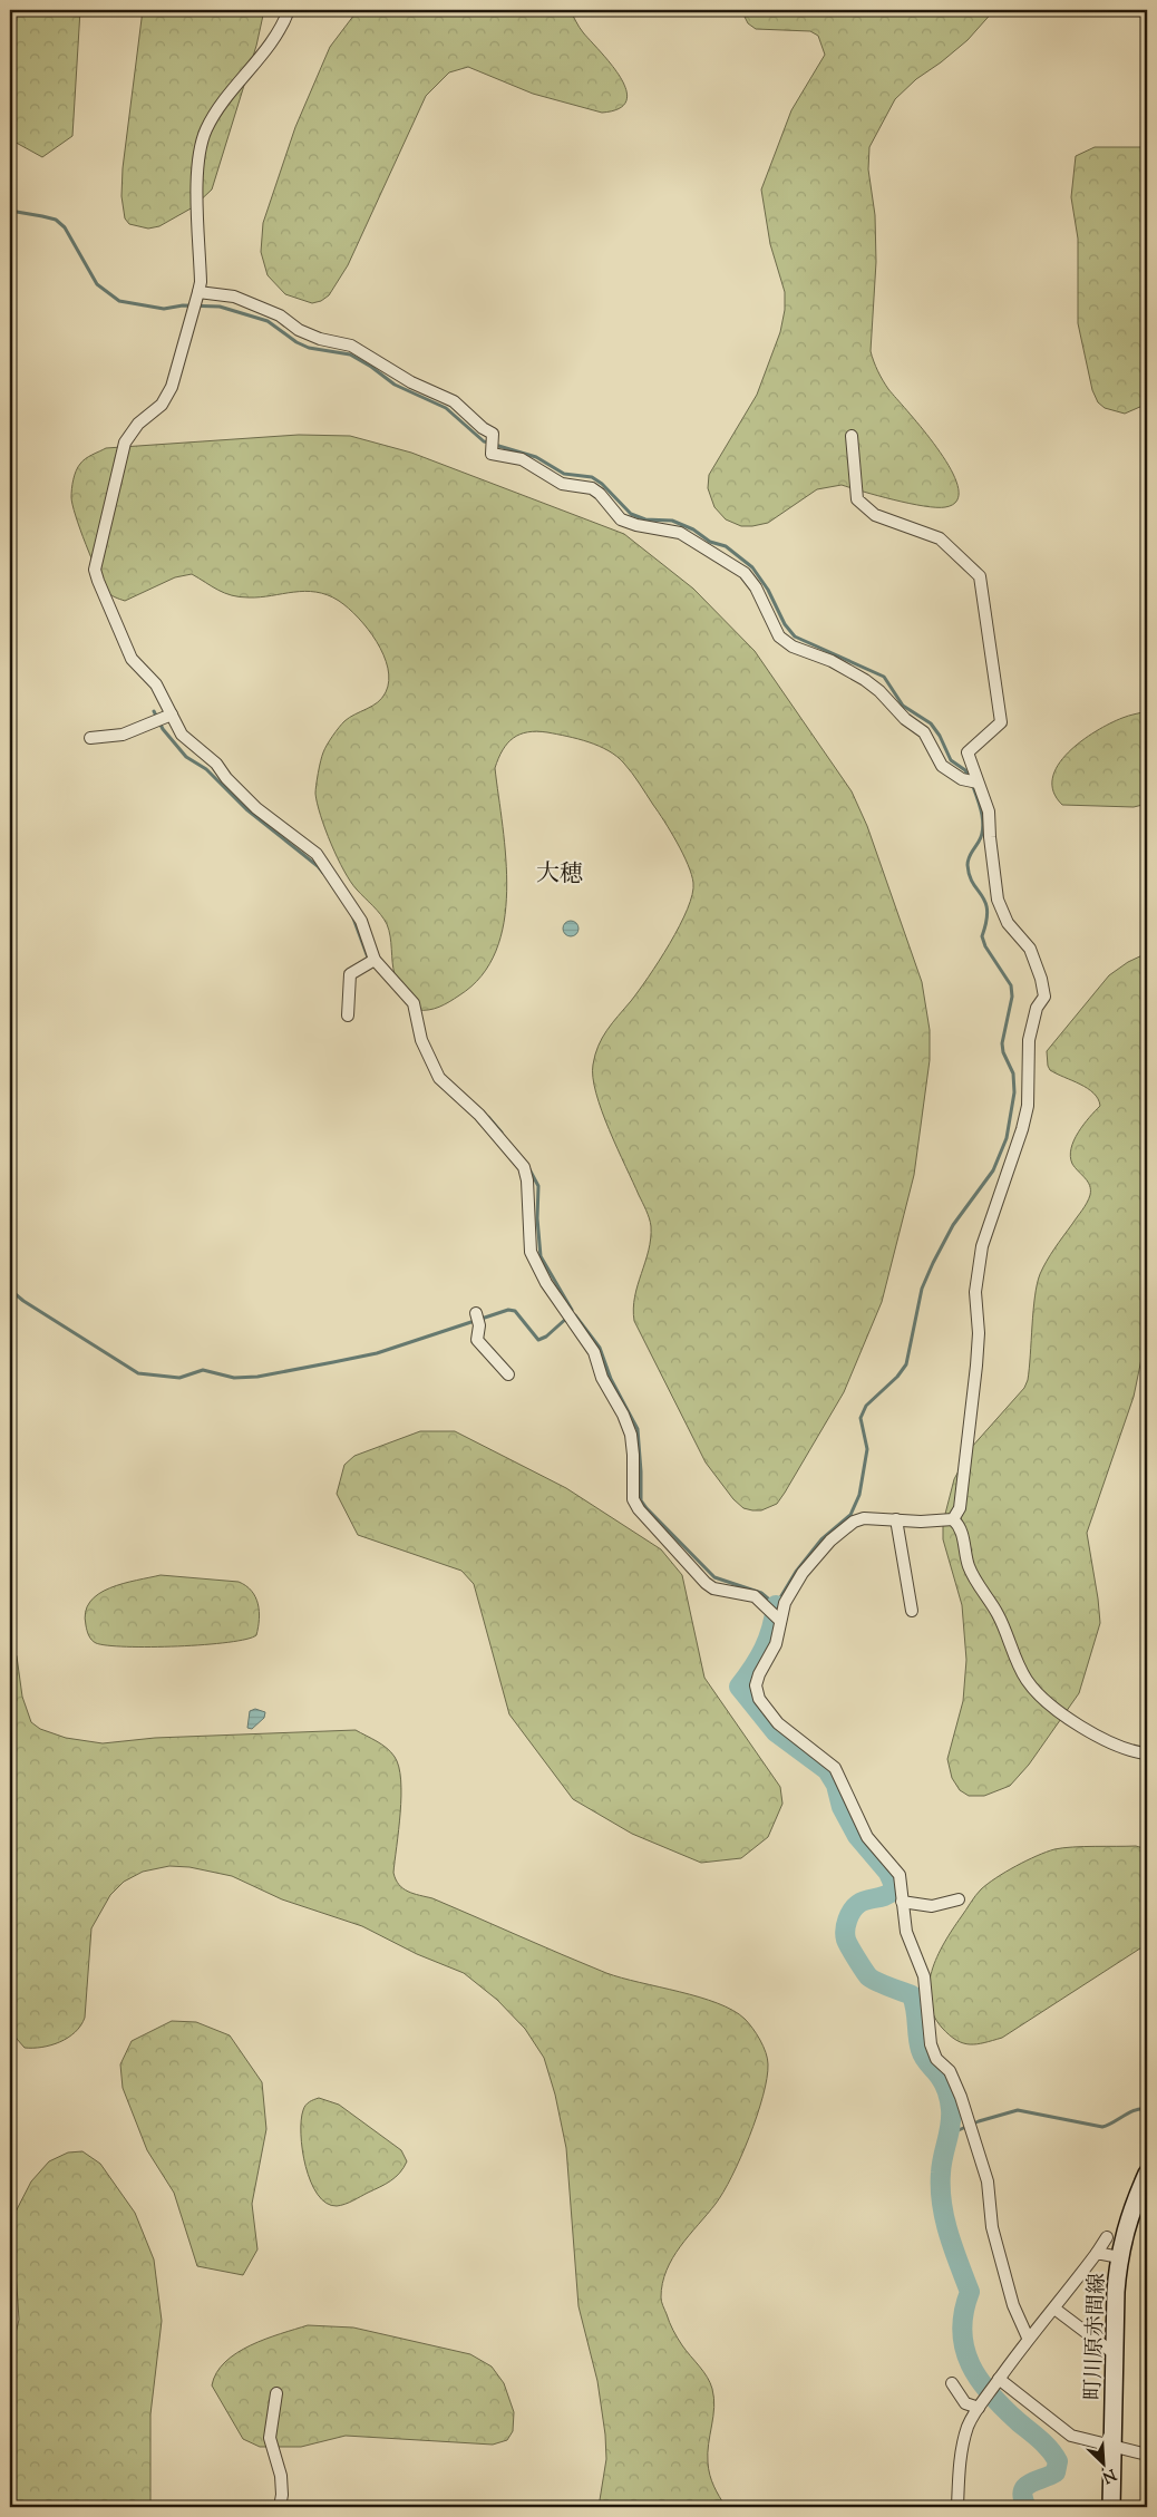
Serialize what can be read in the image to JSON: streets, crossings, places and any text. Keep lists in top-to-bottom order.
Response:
{
  "streets": {
    "main road": ["町川原赤間線"]
  },
  "districts": ["大穂"],
  "north": "bottom right"
}
